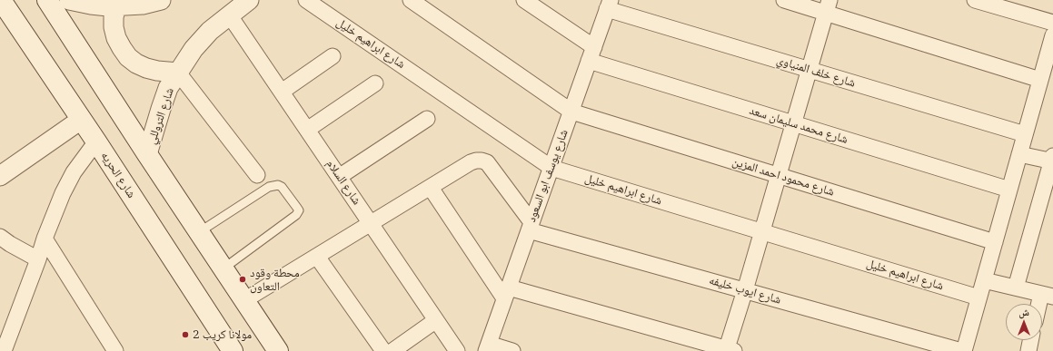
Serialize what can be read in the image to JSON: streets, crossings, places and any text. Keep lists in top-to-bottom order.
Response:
{
  "streets": {
    "main road": ["شارع الحريه"],
    "street": [
      "شارع ابراهيم خليل",
      "شارع خلف المنياوي",
      "شارع التروللي",
      "شارع محمد سليمان سعد",
      "شارع يوسف ابو السعود",
      "شارع محمود احمد المزين",
      "شارع السلام",
      "شارع ايوب خليفه"
    ]
  },
  "crossings": [
    ["شارع ابراهيم خليل", "شارع يوسف ابو السعود"],
    ["شارع خلف المنياوي", "شارع يوسف ابو السعود"],
    ["شارع التروللي", "شارع السلام"],
    ["شارع محمد سليمان سعد", "شارع يوسف ابو السعود"],
    ["شارع يوسف ابو السعود", "شارع محمود احمد المزين"],
    ["شارع يوسف ابو السعود", "شارع ايوب خليفه"]
  ],
  "places": ["محطة وقود التعاون", "مولانا كريب 2"],
  "north": "top"
}
